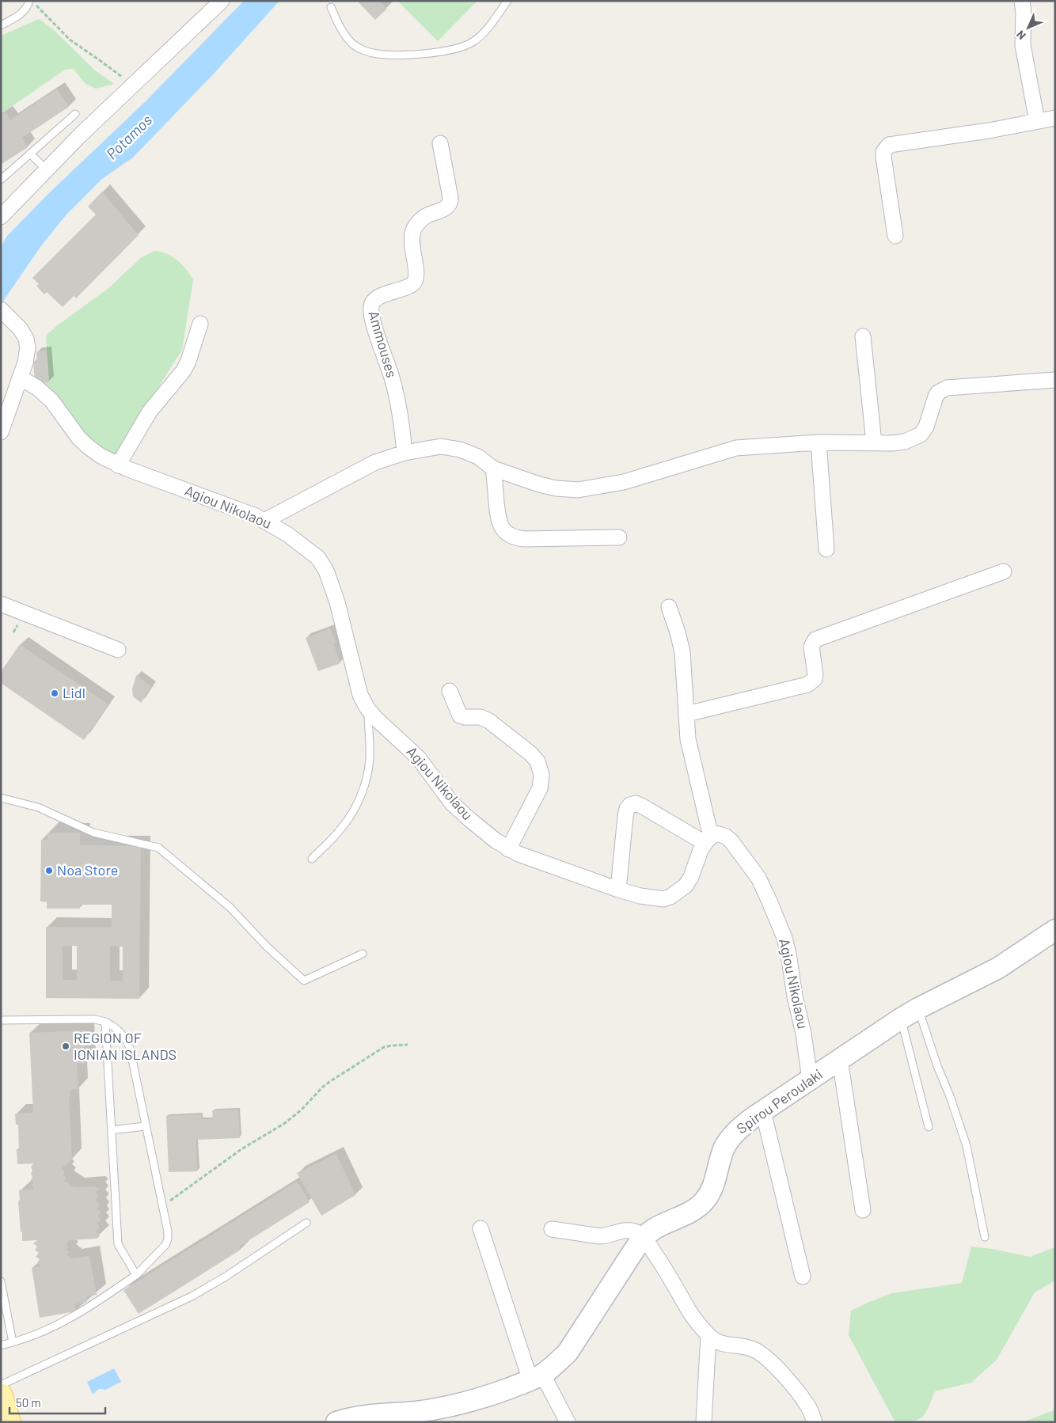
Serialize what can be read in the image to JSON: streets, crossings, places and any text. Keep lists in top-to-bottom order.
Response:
{
  "streets": {
    "street": ["Ammouses", "Agiou Nikolaou", "Spirou Peroulaki"]
  },
  "crossings": [
    ["Agiou Nikolaou", "Spirou Peroulaki"]
  ],
  "water": ["Potamos"],
  "places": ["Lidl", "Noa Store", "REGION OF IONIAN ISLANDS"],
  "scale_bar": "50 m",
  "north": "bottom left"
}
